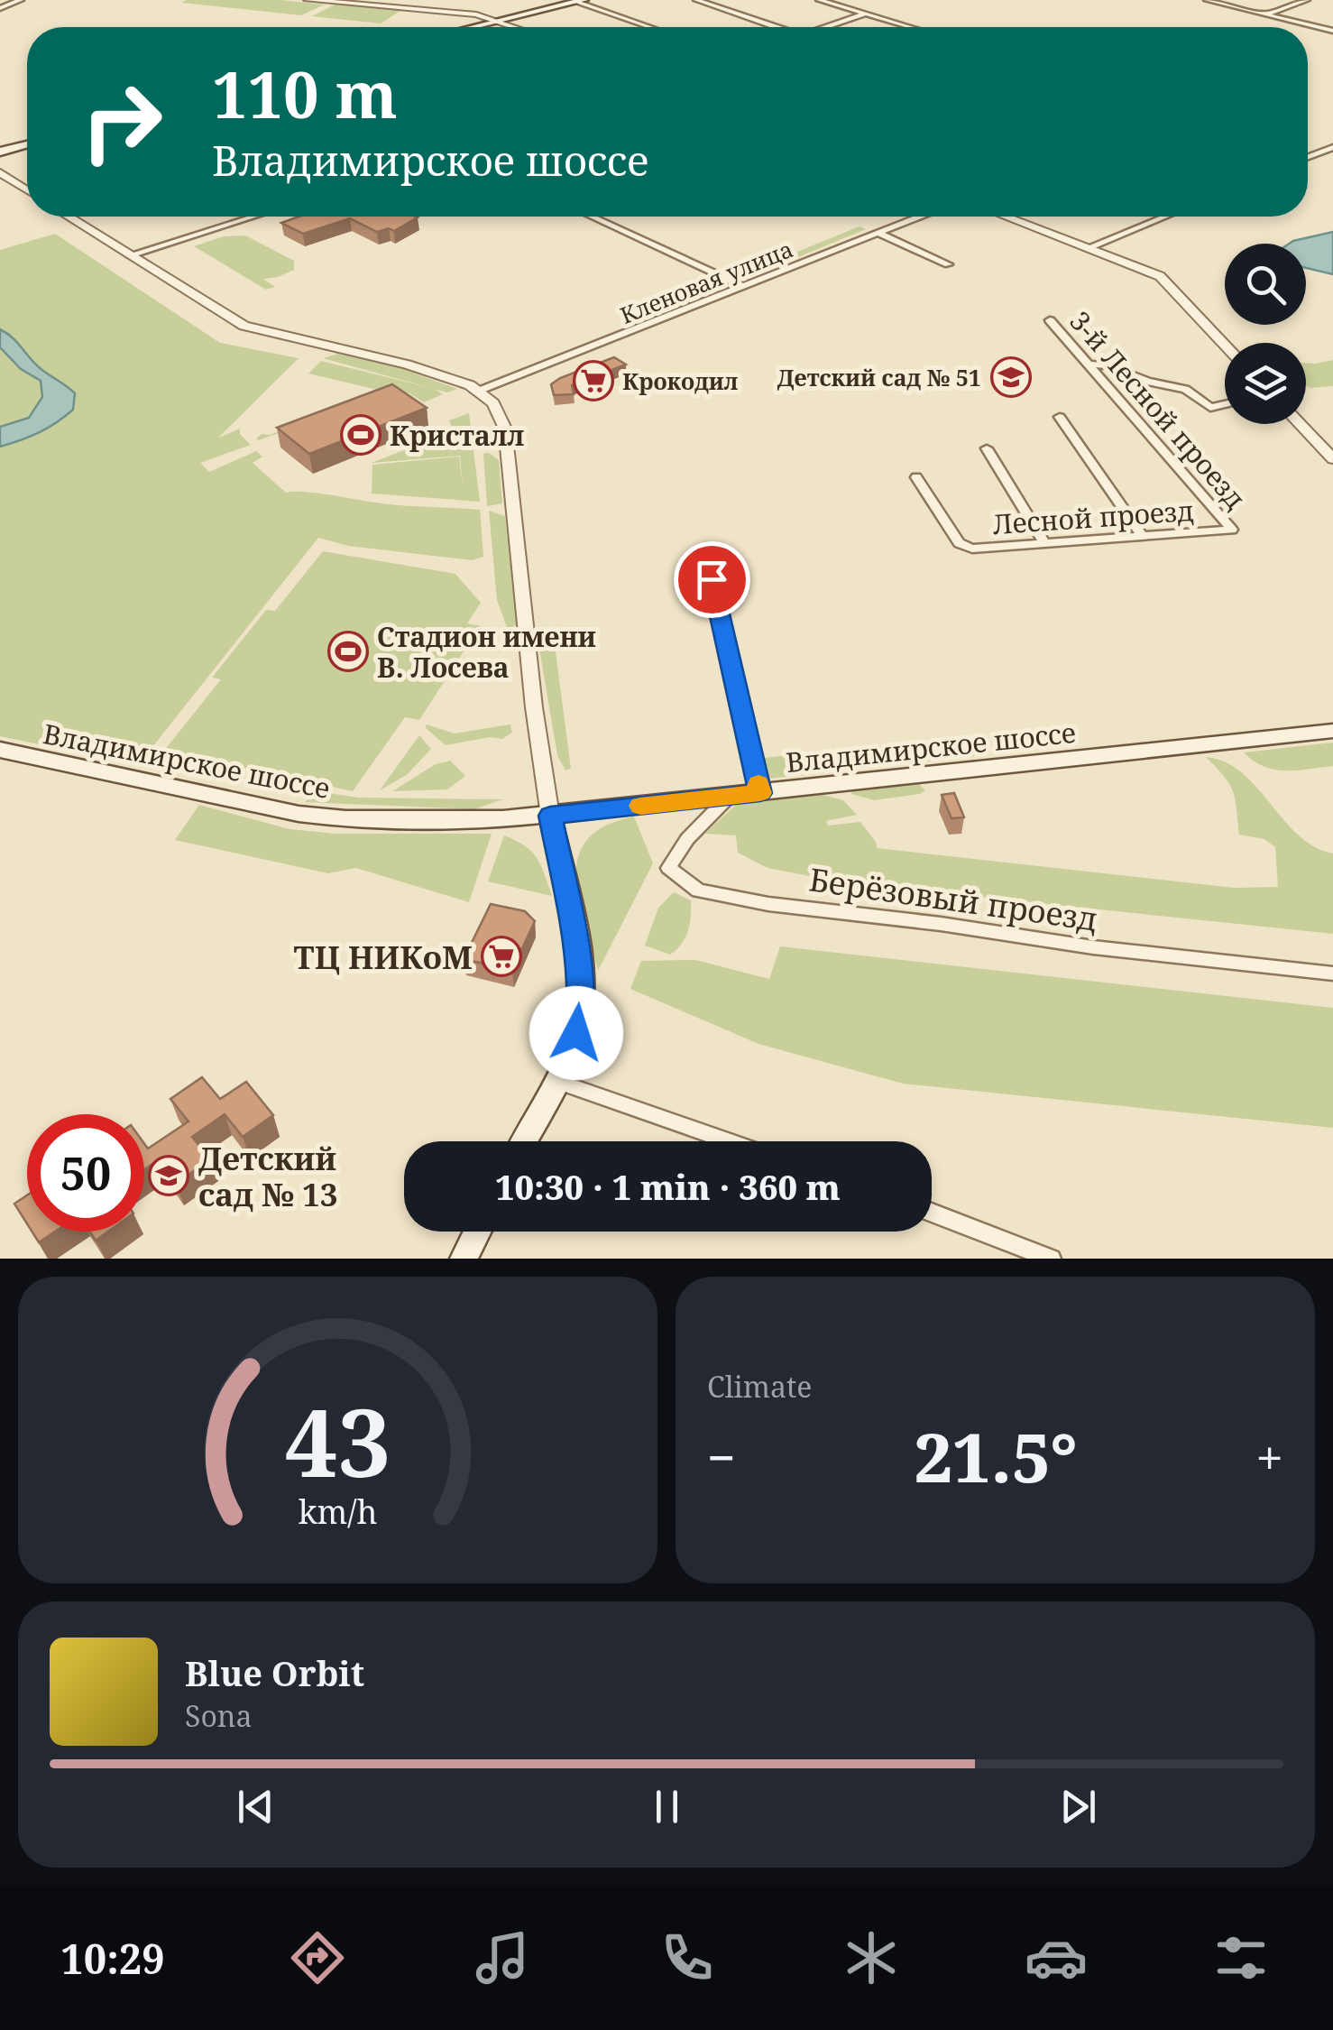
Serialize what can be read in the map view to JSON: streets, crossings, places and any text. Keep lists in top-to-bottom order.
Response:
{
  "streets": {
    "main road": ["Владимирское шоссе"],
    "street": [
      "Кленовая улица",
      "3-й Лесной проезд",
      "Лесной проезд",
      "Берёзовый проезд"
    ]
  },
  "crossings": [
    ["3-й Лесной проезд", "Лесной проезд"],
    ["Владимирское шоссе", "Берёзовый проезд"]
  ],
  "places": {
    "school or university": ["Детский сад № 51", "Детский сад № 13"],
    "supermarket": ["Крокодил", "ТЦ НИКоМ"],
    "sports": ["Кристалл", "Стадион имени В. Лосева"]
  },
  "page": {
    "turn": ["110 m", "Владимирское шоссе"],
    "limit": "50",
    "trip": "10:30 · 1 min · 360 m",
    "tile": "Climate",
    "heat": ["−", "21.5°", "+"],
    "song": ["Blue Orbit", "Sona"],
    "tabs": "10:29",
    "gauge": ["43", "km/h"]
  }
}
